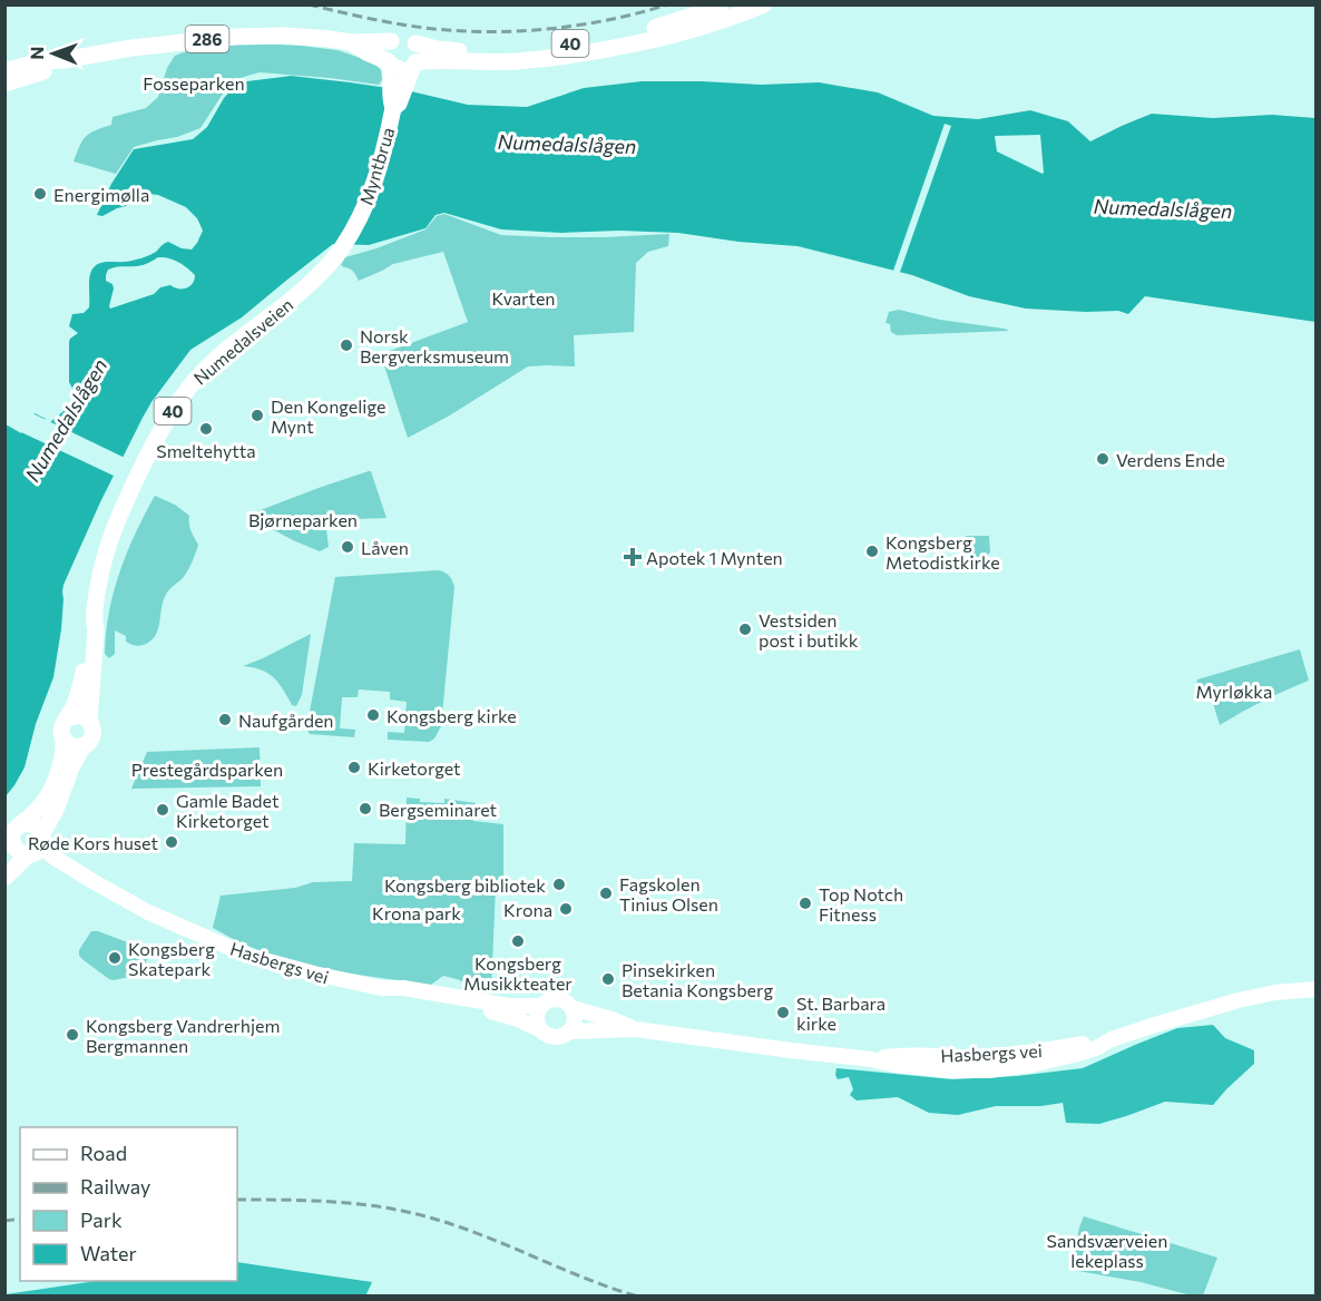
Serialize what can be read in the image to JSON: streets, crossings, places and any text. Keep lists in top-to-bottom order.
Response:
{
  "streets": {
    "main road": [
      "286",
      "40",
      "Myntbrua",
      "Numedalsveien"
    ],
    "street": ["Hasbergs vei"]
  },
  "crossings": [
    ["286", "40"],
    ["286", "Myntbrua"],
    ["40", "Myntbrua"],
    ["40", "Numedalsveien"],
    ["40", "Hasbergs vei"],
    ["Myntbrua", "Numedalsveien"]
  ],
  "water": ["Numedalslågen"],
  "parks": [
    "Fosseparken",
    "Kvarten",
    "Bjørneparken",
    "Myrløkka",
    "Prestegårdsparken",
    "Krona park",
    "Sandsværveien lekeplass"
  ],
  "places": {
    "other": [
      "Energimølla",
      "Norsk Bergverksmuseum",
      "Den Kongelige Mynt",
      "Smeltehytta",
      "Verdens Ende",
      "Låven",
      "Kongsberg Metodistkirke",
      "Vestsiden post i butikk",
      "Kongsberg kirke",
      "Naufgården",
      "Kirketorget",
      "Bergseminaret",
      "Gamle Badet Kirketorget",
      "Røde Kors huset",
      "Kongsberg bibliotek",
      "Fagskolen Tinius Olsen",
      "Top Notch Fitness",
      "Krona",
      "Kongsberg Musikkteater",
      "Kongsberg Skatepark",
      "Pinsekirken Betania Kongsberg",
      "St. Barbara kirke",
      "Kongsberg Vandrerhjem Bergmannen"
    ],
    "health": ["Apotek 1 Mynten"]
  },
  "legend": [
    "Road",
    "Railway",
    "Park",
    "Water"
  ],
  "north": "left"
}
